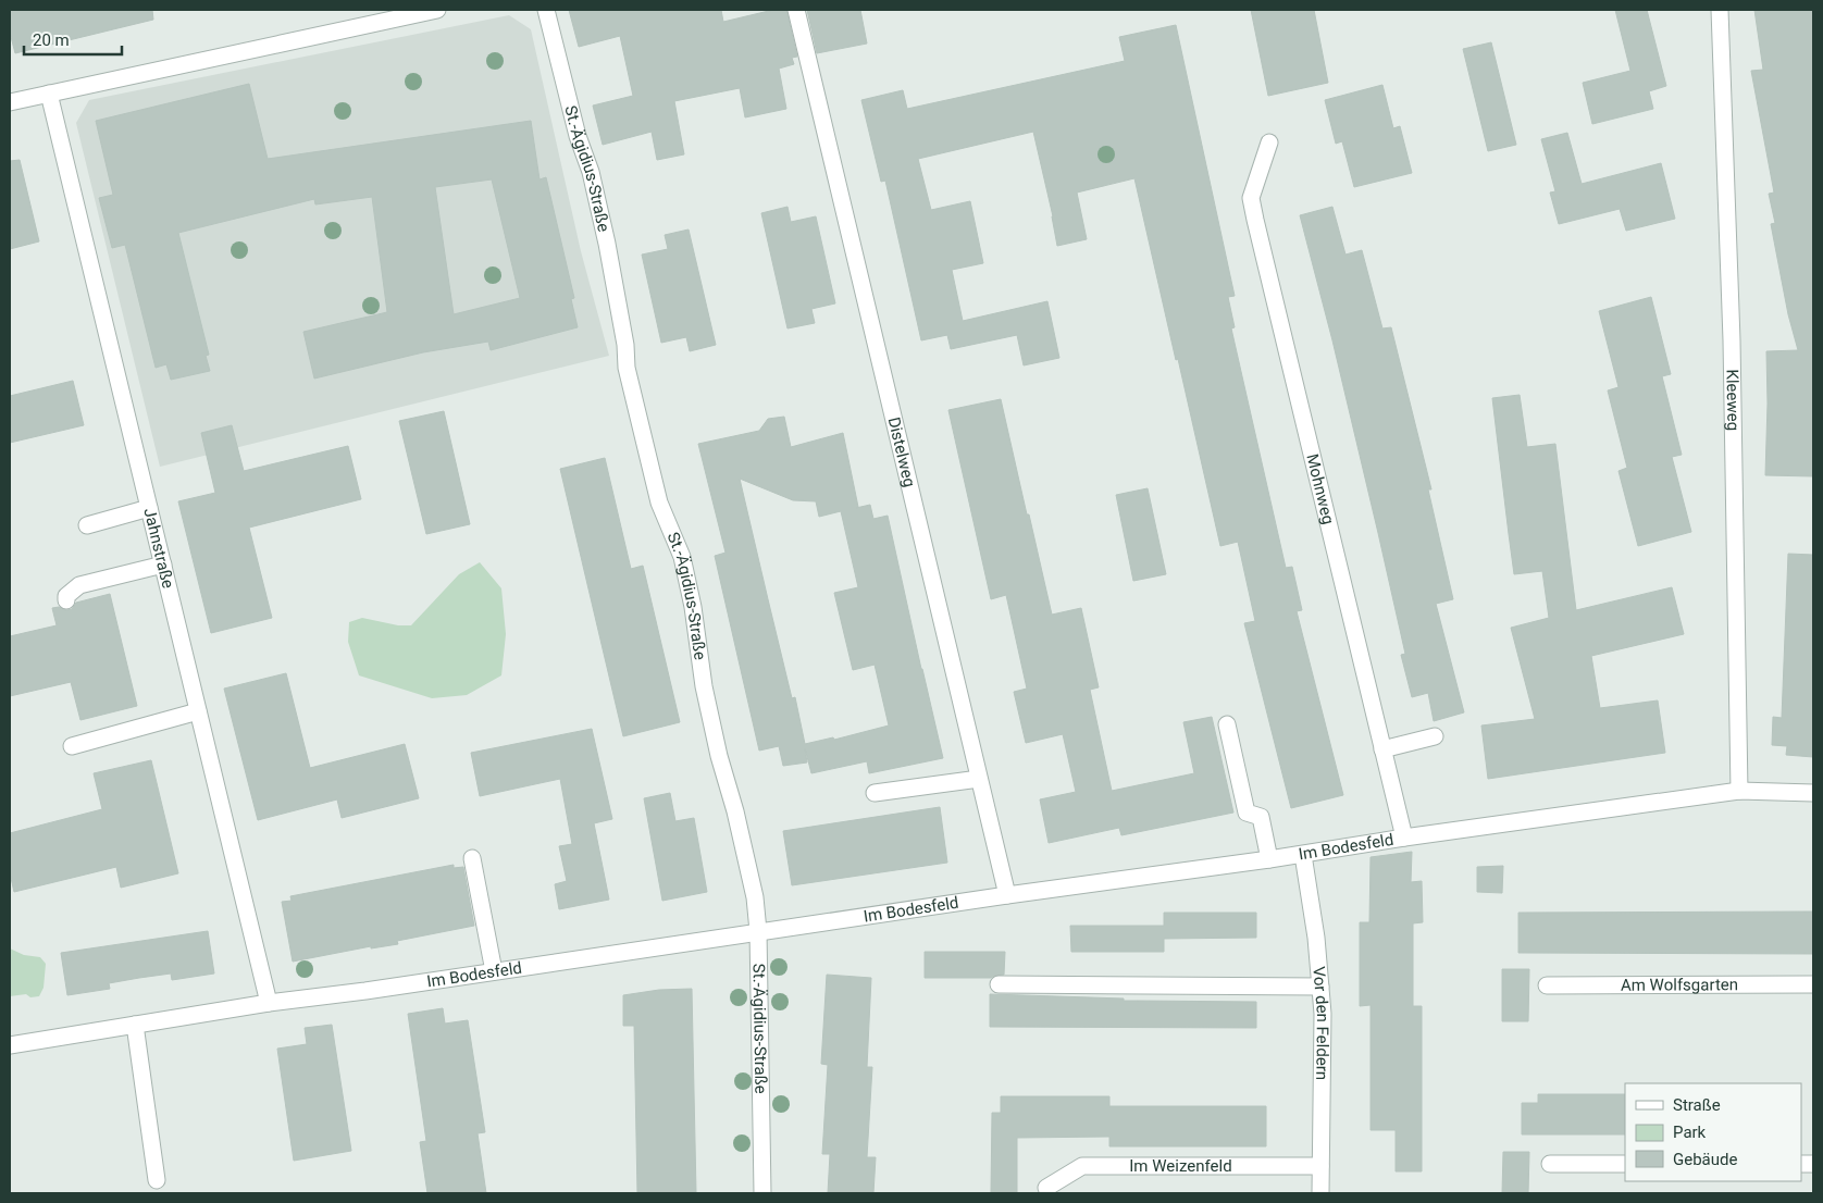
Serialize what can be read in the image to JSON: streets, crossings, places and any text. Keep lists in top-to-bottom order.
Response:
{
  "streets": {
    "street": [
      "St.-Ägidius-Straße",
      "Kleeweg",
      "Distelweg",
      "Mohnweg",
      "Jahnstraße",
      "Im Bodesfeld",
      "Am Wolfsgarten",
      "Vor den Feldern",
      "Im Weizenfeld"
    ]
  },
  "crossings": [
    ["St.-Ägidius-Straße", "Im Bodesfeld"],
    ["Kleeweg", "Im Bodesfeld"],
    ["Distelweg", "Im Bodesfeld"],
    ["Mohnweg", "Im Bodesfeld"],
    ["Jahnstraße", "Im Bodesfeld"],
    ["Im Bodesfeld", "Vor den Feldern"],
    ["Vor den Feldern", "Im Weizenfeld"]
  ],
  "legend": ["Straße", "Park", "Gebäude"],
  "scale_bar": "20 m"
}
